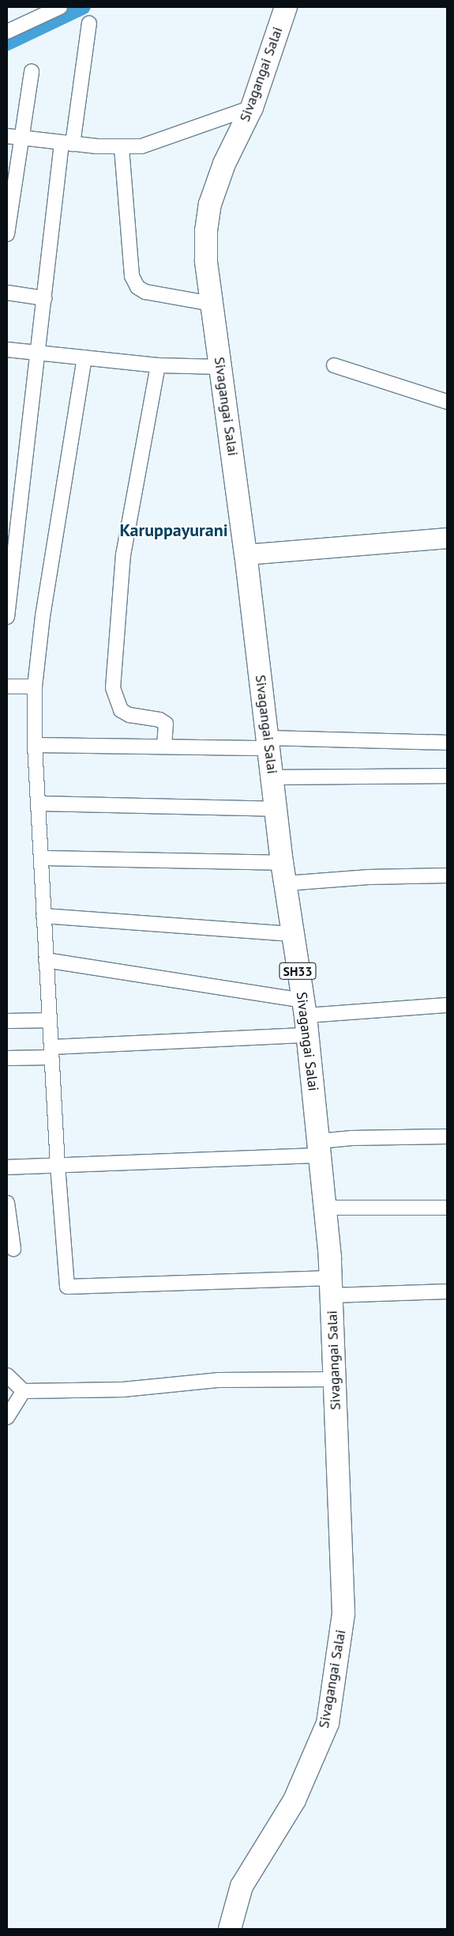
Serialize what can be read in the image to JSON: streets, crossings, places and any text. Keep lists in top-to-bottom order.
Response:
{
  "streets": {
    "main road": ["Sivagangai Salai", "SH33"]
  },
  "districts": ["Karuppayurani"]
}
